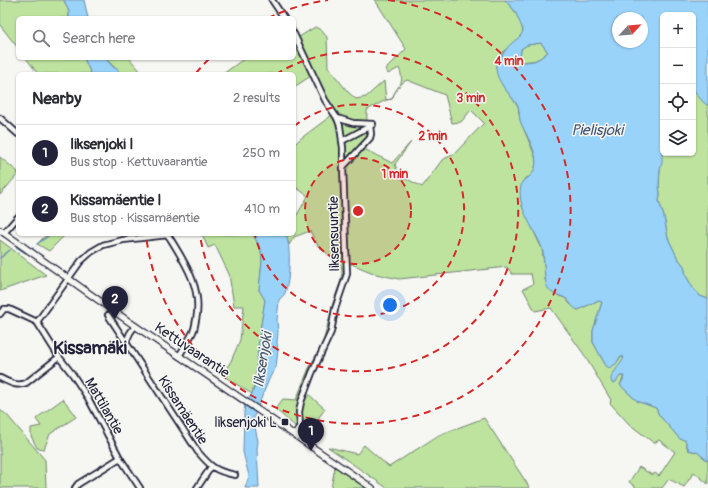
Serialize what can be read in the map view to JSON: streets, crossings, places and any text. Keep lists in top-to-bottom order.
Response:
{
  "streets": {
    "street": [
      "Iiksensuuntie",
      "Kettuvaarantie",
      "Mattilantie",
      "Kissamäentie"
    ]
  },
  "crossings": [
    ["Iiksensuuntie", "Kettuvaarantie"]
  ],
  "districts": ["Kissamäki"],
  "water": ["Pielisjoki", "Iiksenjoki"],
  "places": {
    "transit": ["Iiksenjoki L"]
  },
  "north": "top right",
  "page": {
    "map_buttons": ["+", "−"],
    "search": "Search here",
    "heading": ["Nearby", "2 results"],
    "list": [
      {
        "mark": "1",
        "name": "Iiksenjoki I",
        "note": "Bus stop · Kettuvaarantie",
        "value": "250 m"
      },
      {
        "mark": "2",
        "name": "Kissamäentie I",
        "note": "Bus stop · Kissamäentie",
        "value": "410 m"
      }
    ],
    "pins": ["2", "1"]
  },
  "rings": [
    "4 min",
    "3 min",
    "2 min",
    "1 min"
  ]
}
